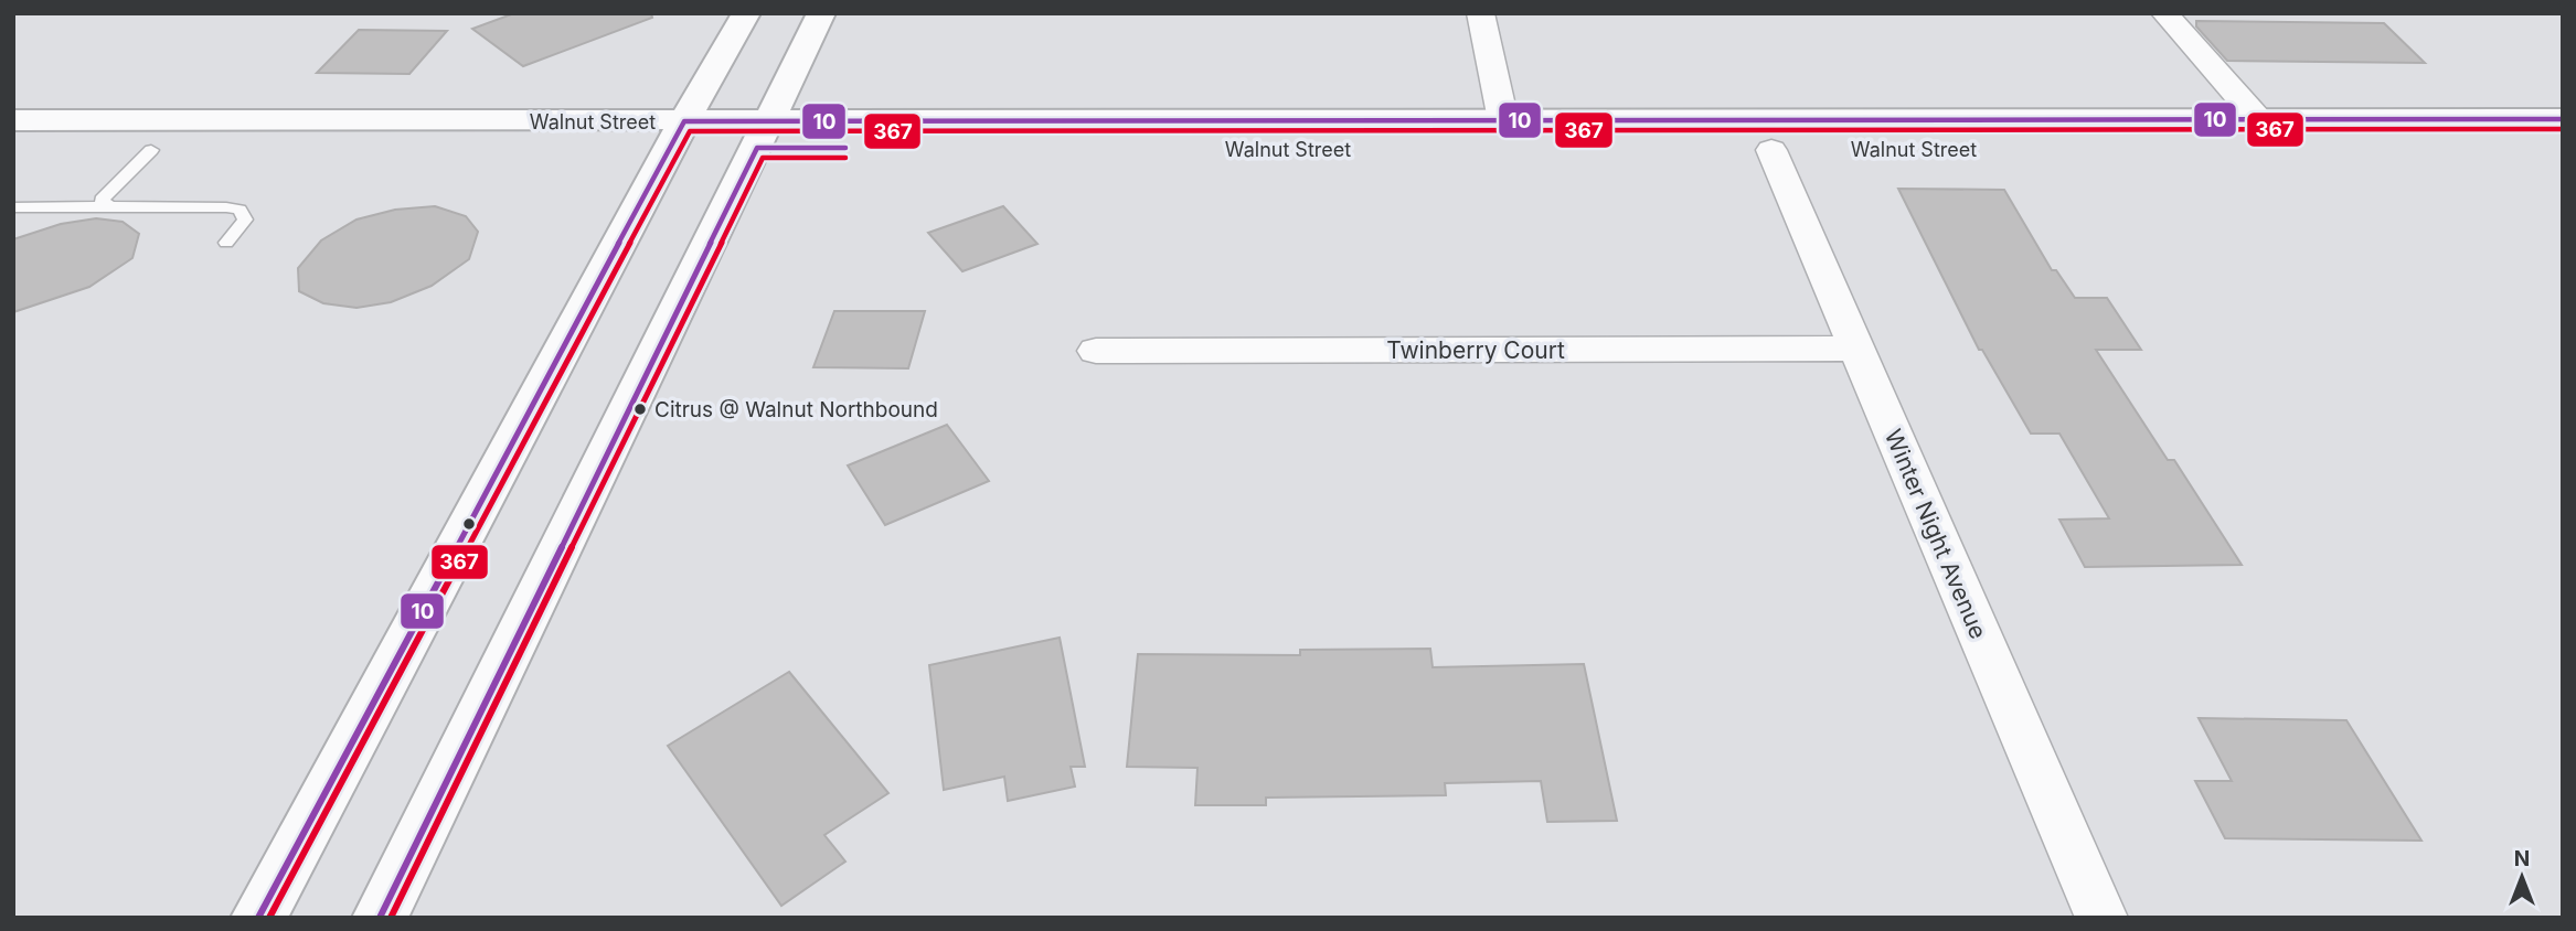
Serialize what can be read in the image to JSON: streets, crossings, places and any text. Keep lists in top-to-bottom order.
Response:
{
  "streets": {
    "street": ["Walnut Street", "Twinberry Court", "Winter Night Avenue"]
  },
  "crossings": [
    ["Walnut Street", "Winter Night Avenue"],
    ["Twinberry Court", "Winter Night Avenue"]
  ],
  "places": ["Citrus @ Walnut Northbound"],
  "lines": ["transit line 10", "transit line 367"],
  "north": "top"
}
